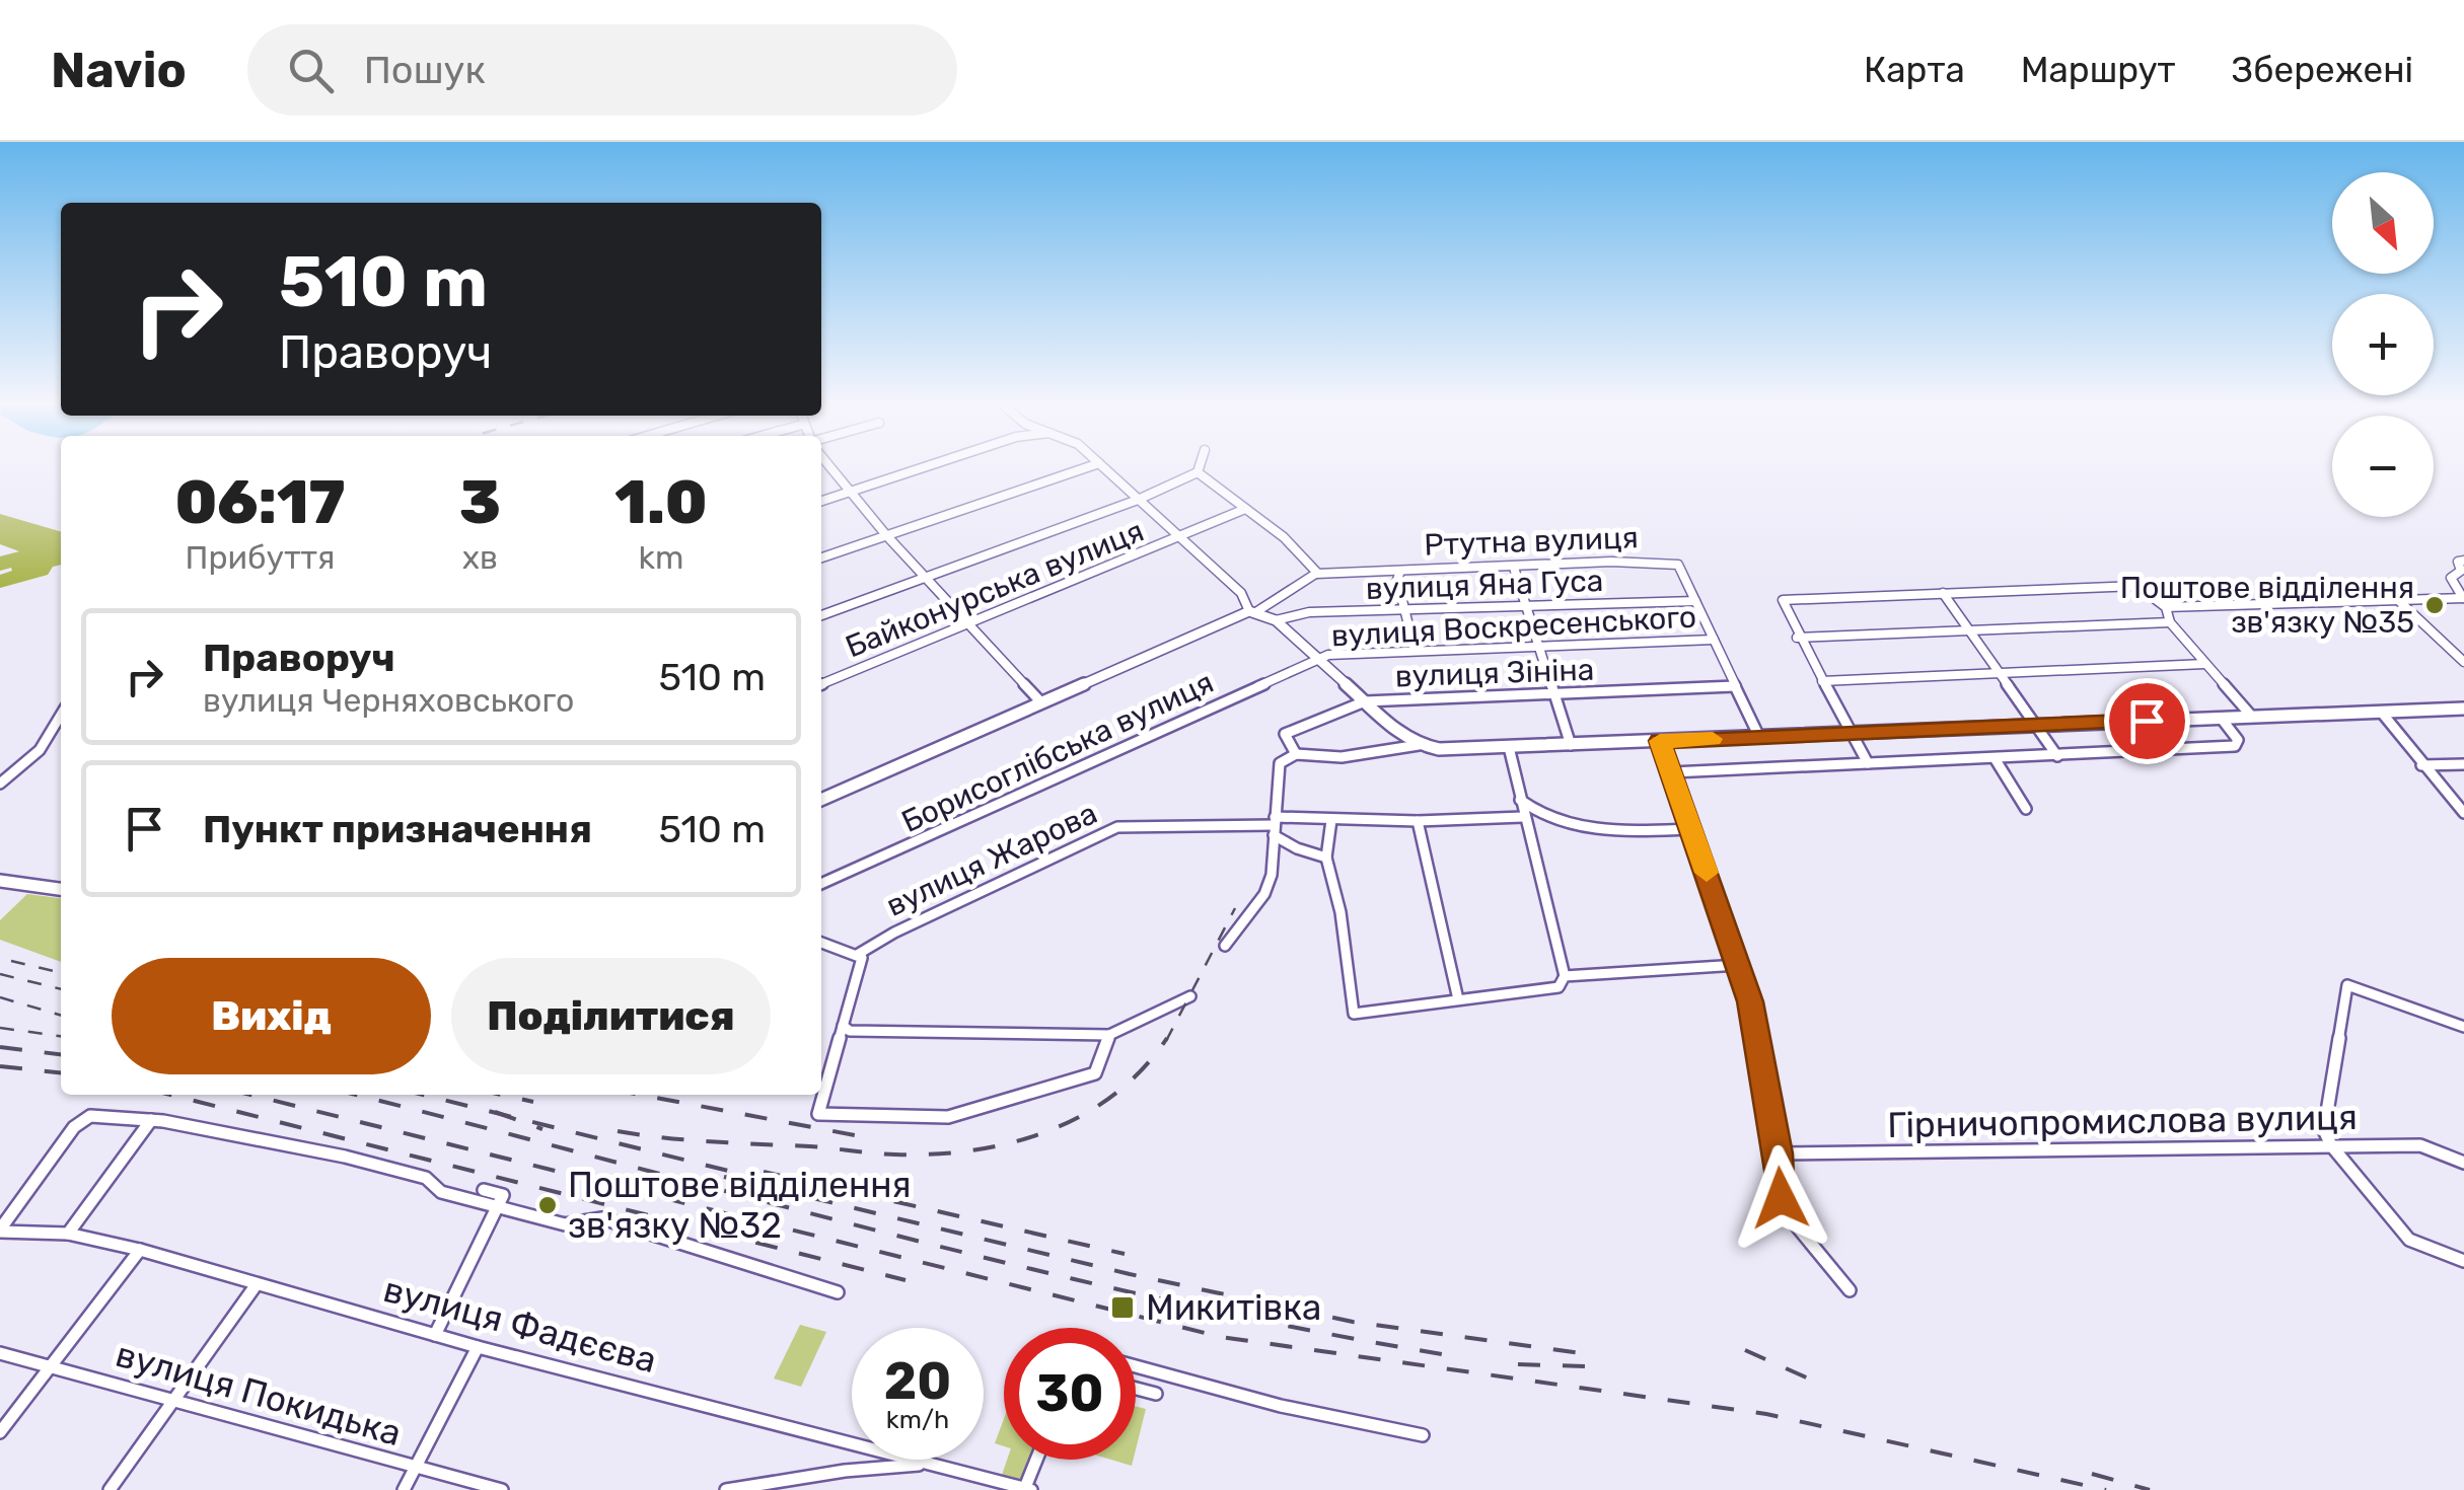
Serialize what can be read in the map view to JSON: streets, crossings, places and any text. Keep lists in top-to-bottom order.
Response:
{
  "streets": {
    "street": [
      "Ртутна вулиця",
      "вулиця Яна Гуса",
      "Байконурська вулиця",
      "вулиця Воскресенського",
      "вулиця Зініна",
      "Борисоглібська вулиця",
      "вулиця Жарова",
      "Гірничопромислова вулиця",
      "вулиця Фадєєва",
      "вулиця Покидька"
    ]
  },
  "crossings": [
    ["Ртутна вулиця", "вулиця Яна Гуса"],
    ["Ртутна вулиця", "вулиця Воскресенського"],
    ["Ртутна вулиця", "вулиця Зініна"],
    ["вулиця Воскресенського", "Борисоглібська вулиця"]
  ],
  "places": {
    "other": ["Поштове відділення зв'язку №35", "Поштове відділення зв'язку №32"],
    "transit": ["Микитівка"]
  },
  "north": "bottom right",
  "page": {
    "header": "Navio",
    "search": "Пошук",
    "nav": ["Карта", "Маршрут", "Збережені"],
    "map_buttons": ["+", "−"],
    "turn": ["510 m", "Праворуч"],
    "eta": [
      "06:17",
      "Прибуття",
      "3",
      "хв",
      "1.0",
      "km"
    ],
    "list": [
      {
        "name": "Праворуч",
        "note": "вулиця Черняховського",
        "value": "510 m"
      },
      {
        "name": "Пункт призначення",
        "value": "510 m"
      }
    ],
    "buttons": ["Вихід", "Поділитися"],
    "speed": "20 km/h",
    "limit": "30"
  }
}
